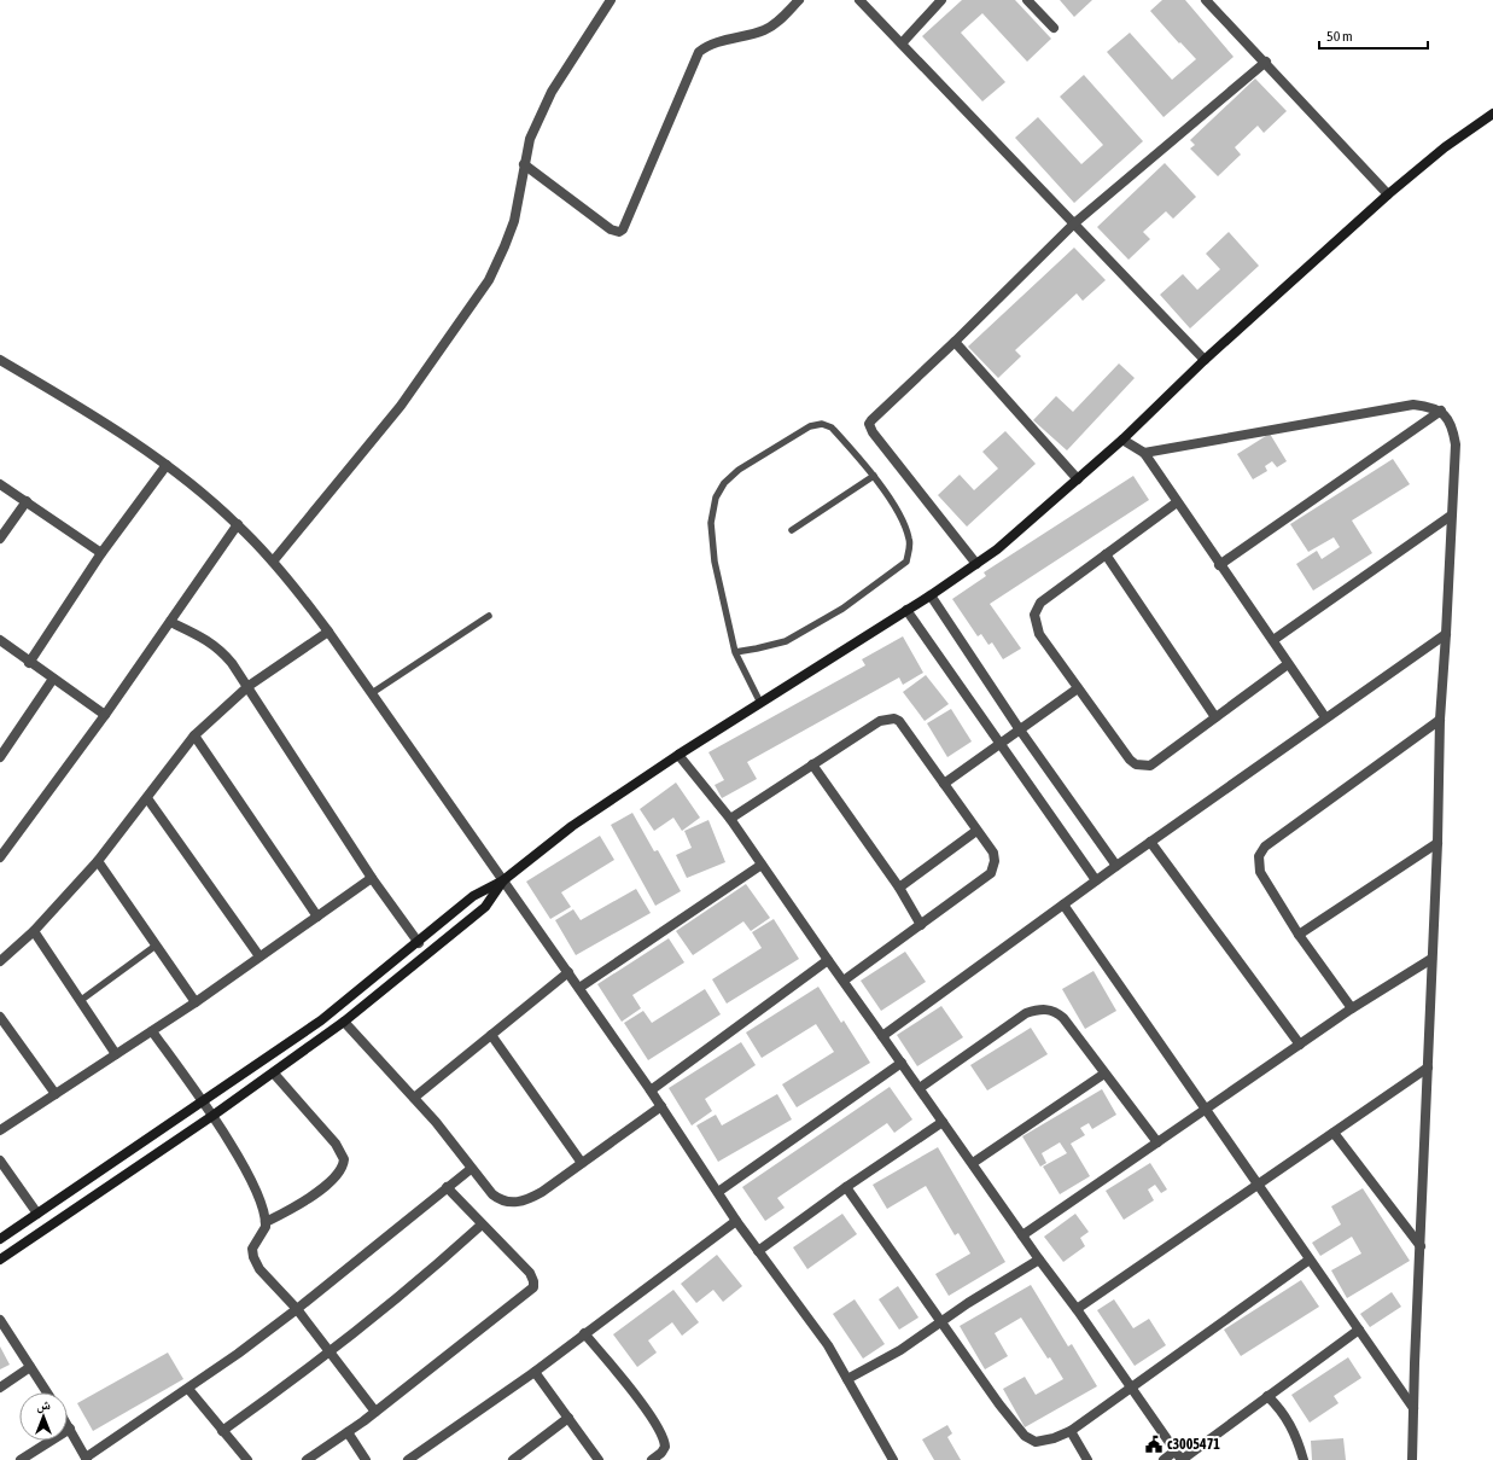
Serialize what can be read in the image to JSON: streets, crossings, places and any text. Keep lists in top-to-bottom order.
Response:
{
  "places": {
    "public building": ["c3005471"]
  },
  "scale_bar": "50 m",
  "north": "top"
}
